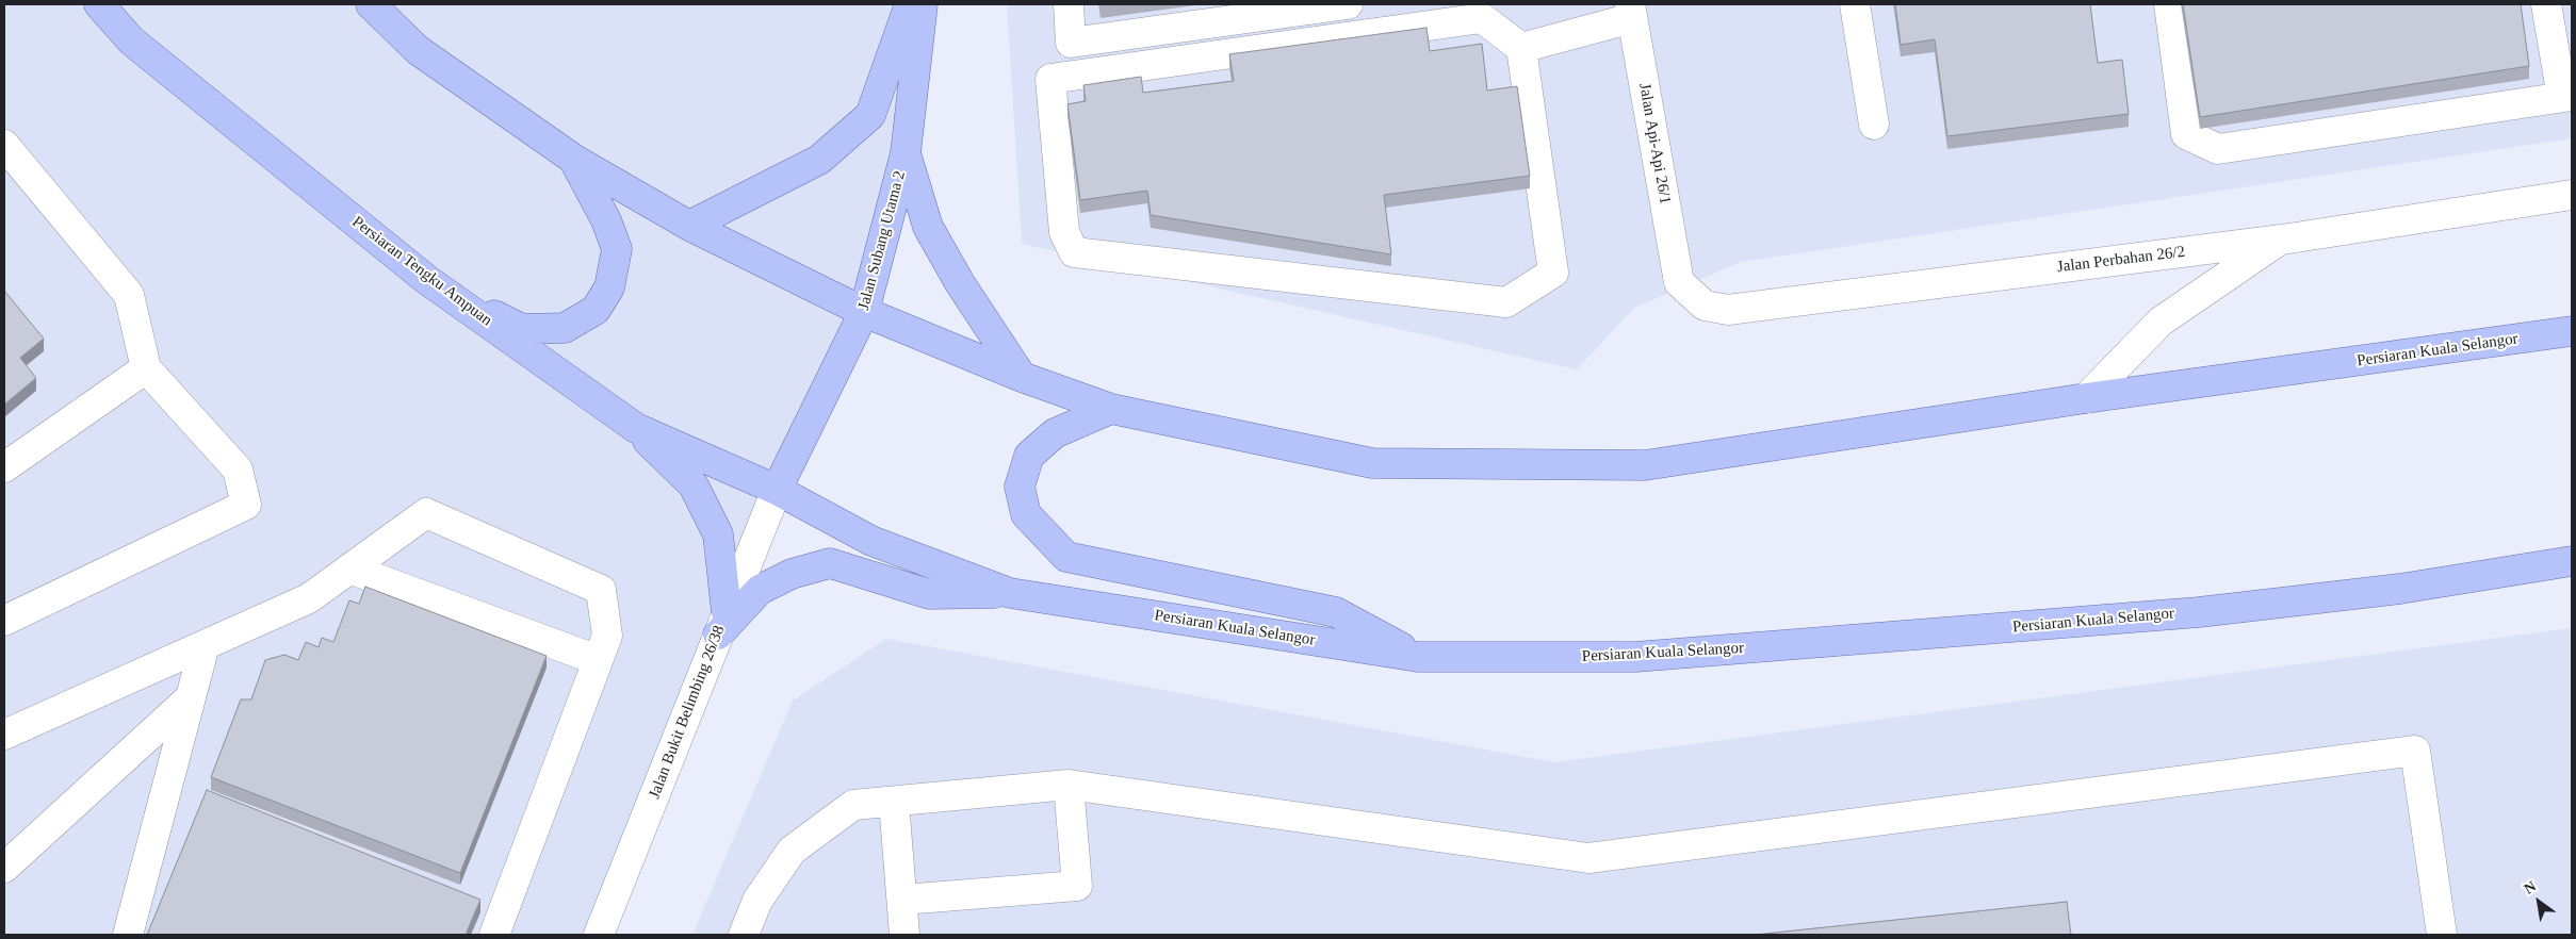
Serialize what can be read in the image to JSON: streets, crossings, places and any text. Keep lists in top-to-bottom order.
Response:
{
  "streets": {
    "main road": ["Jalan Subang Utama 2", "Persiaran Tengku Ampuan", "Persiaran Kuala Selangor"],
    "street": ["Jalan Api-Api 26/1", "Jalan Perbahan 26/2", "Jalan Bukit Belimbing 26/38"]
  },
  "crossings": [
    ["Jalan Api-Api 26/1", "Jalan Perbahan 26/2"],
    ["Jalan Subang Utama 2", "Persiaran Tengku Ampuan"],
    ["Jalan Subang Utama 2", "Persiaran Kuala Selangor"],
    ["Jalan Subang Utama 2", "Jalan Bukit Belimbing 26/38"],
    ["Persiaran Tengku Ampuan", "Persiaran Kuala Selangor"],
    ["Persiaran Tengku Ampuan", "Jalan Bukit Belimbing 26/38"],
    ["Persiaran Kuala Selangor", "Jalan Bukit Belimbing 26/38"]
  ],
  "north": "top left"
}
